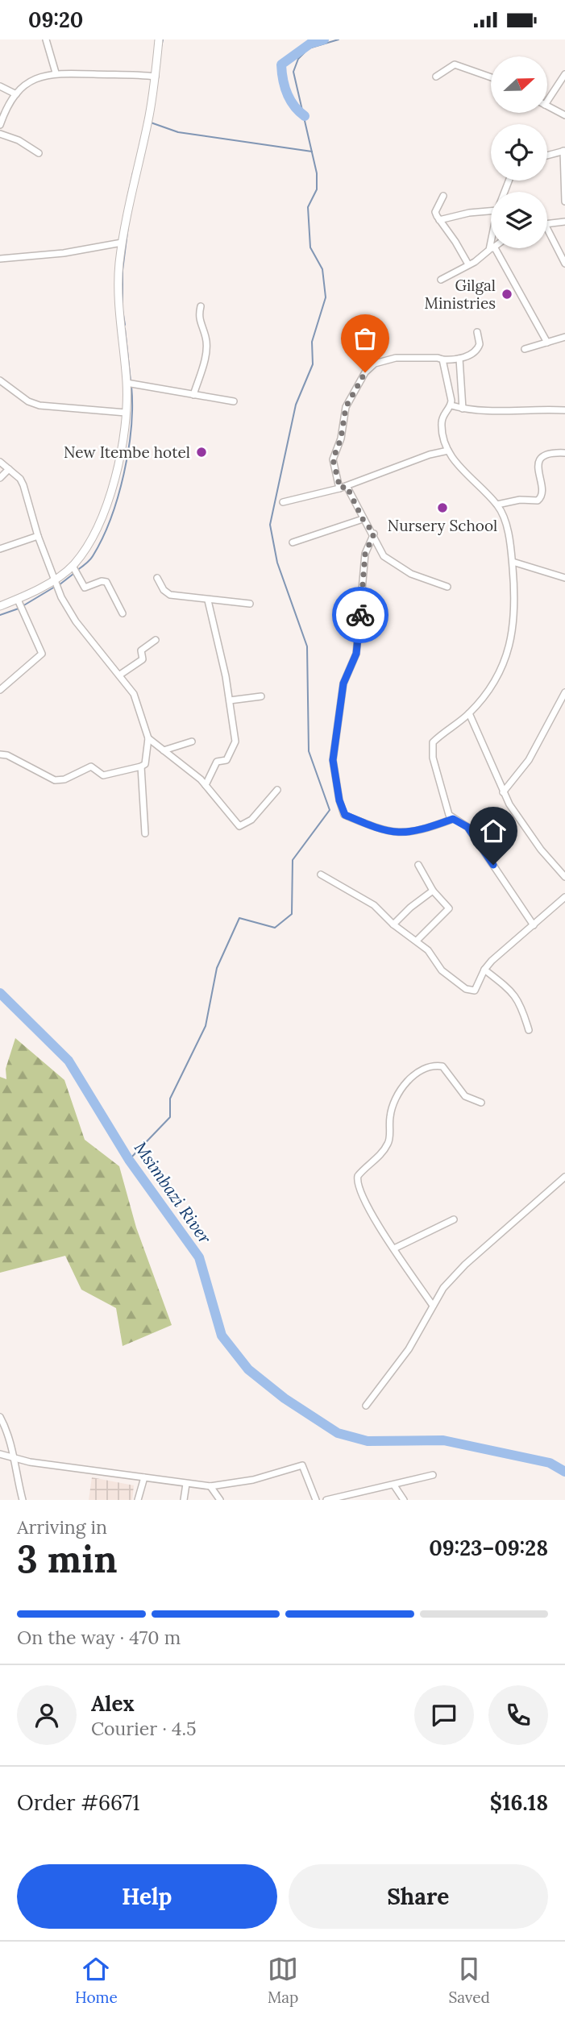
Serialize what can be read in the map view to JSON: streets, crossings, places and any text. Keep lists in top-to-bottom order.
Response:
{
  "water": ["Msimbazi River"],
  "places": ["Gilgal Ministries", "New Itembe hotel", "Nursery School"],
  "north": "right",
  "page": {
    "status": "09:20",
    "heading": ["3 min", "Arriving in", "09:23–09:28"],
    "panel": [
      "Alex",
      "Courier · 4.5",
      "Order #6671",
      "$16.18"
    ],
    "bar": "On the way · 470 m",
    "buttons": ["Help", "Share"],
    "tabs": ["Home", "Map", "Saved"]
  }
}
